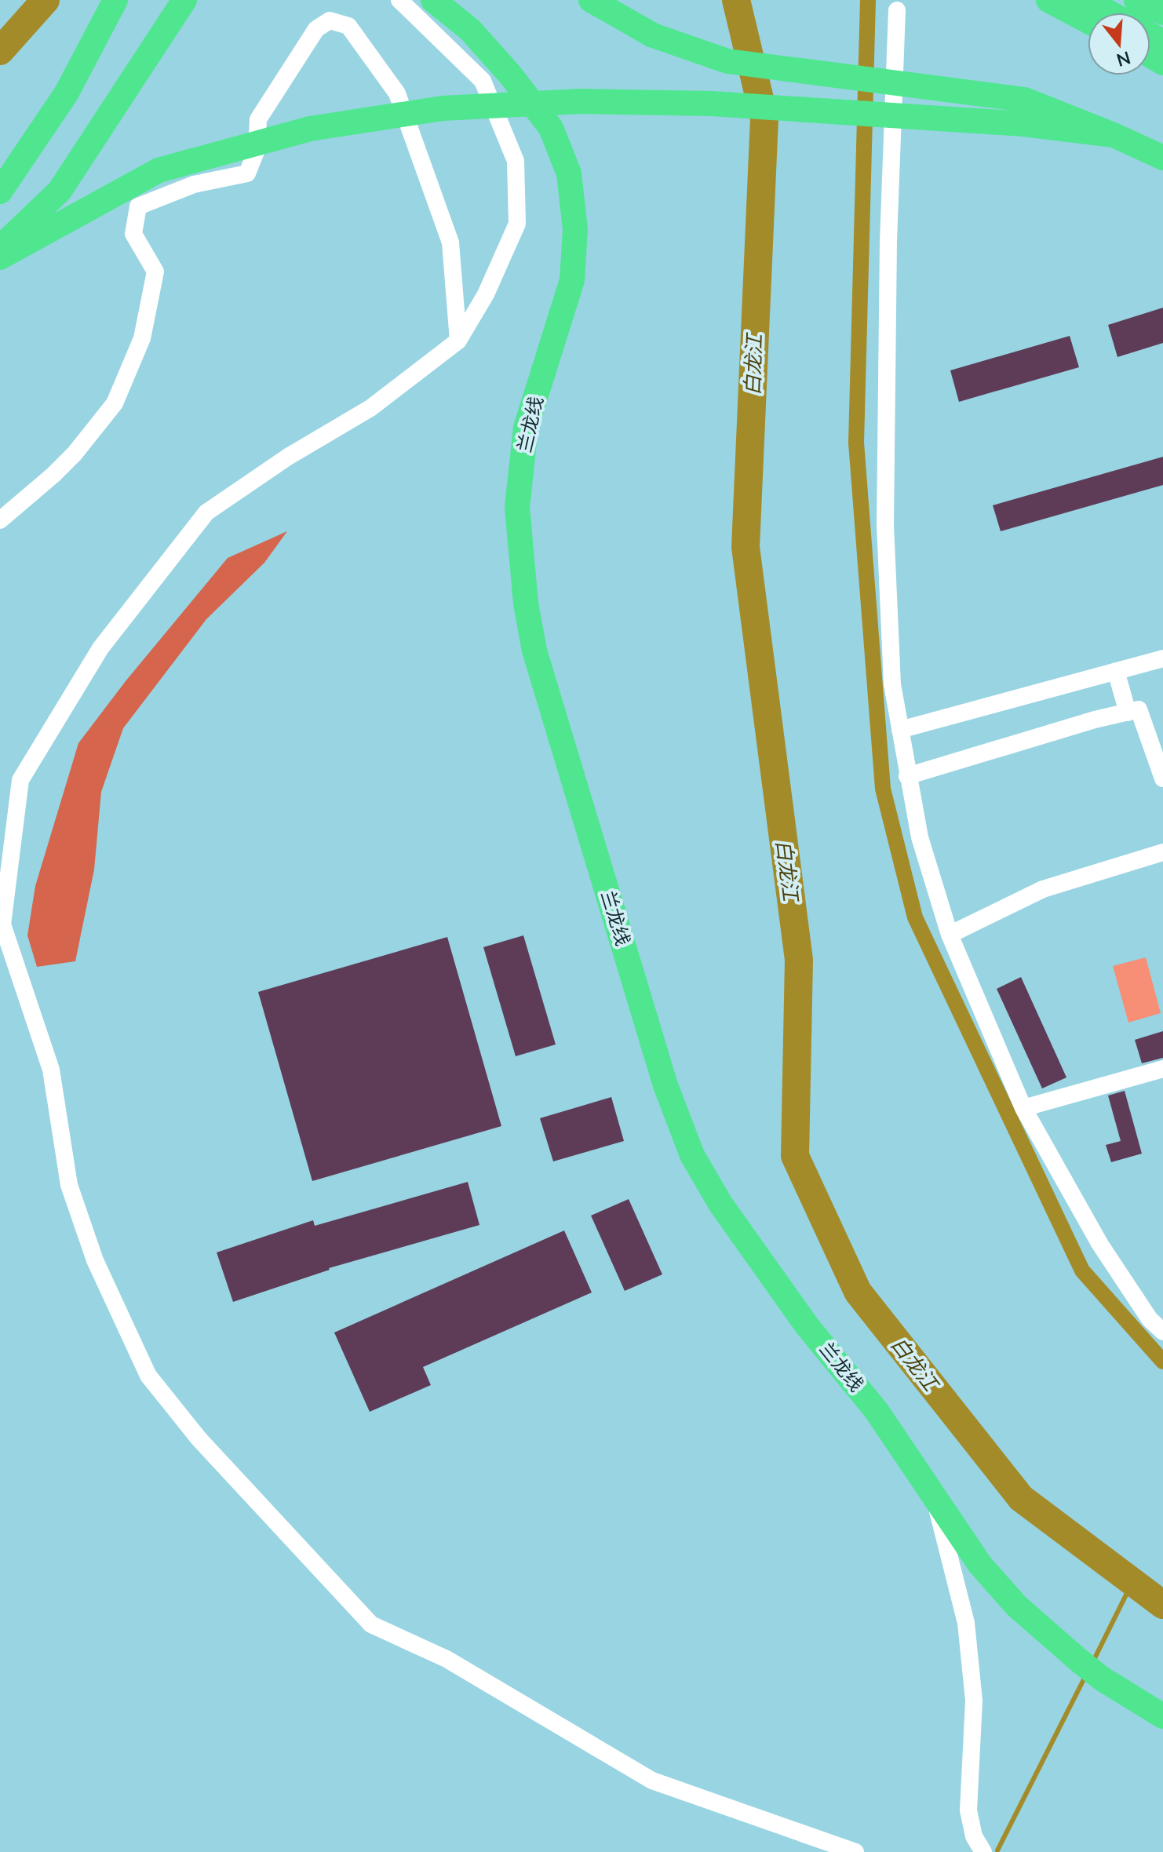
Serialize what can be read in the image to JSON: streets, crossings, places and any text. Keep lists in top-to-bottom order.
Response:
{
  "streets": {
    "highway": ["兰龙线"]
  },
  "water": ["白龙江"],
  "north": "bottom"
}
